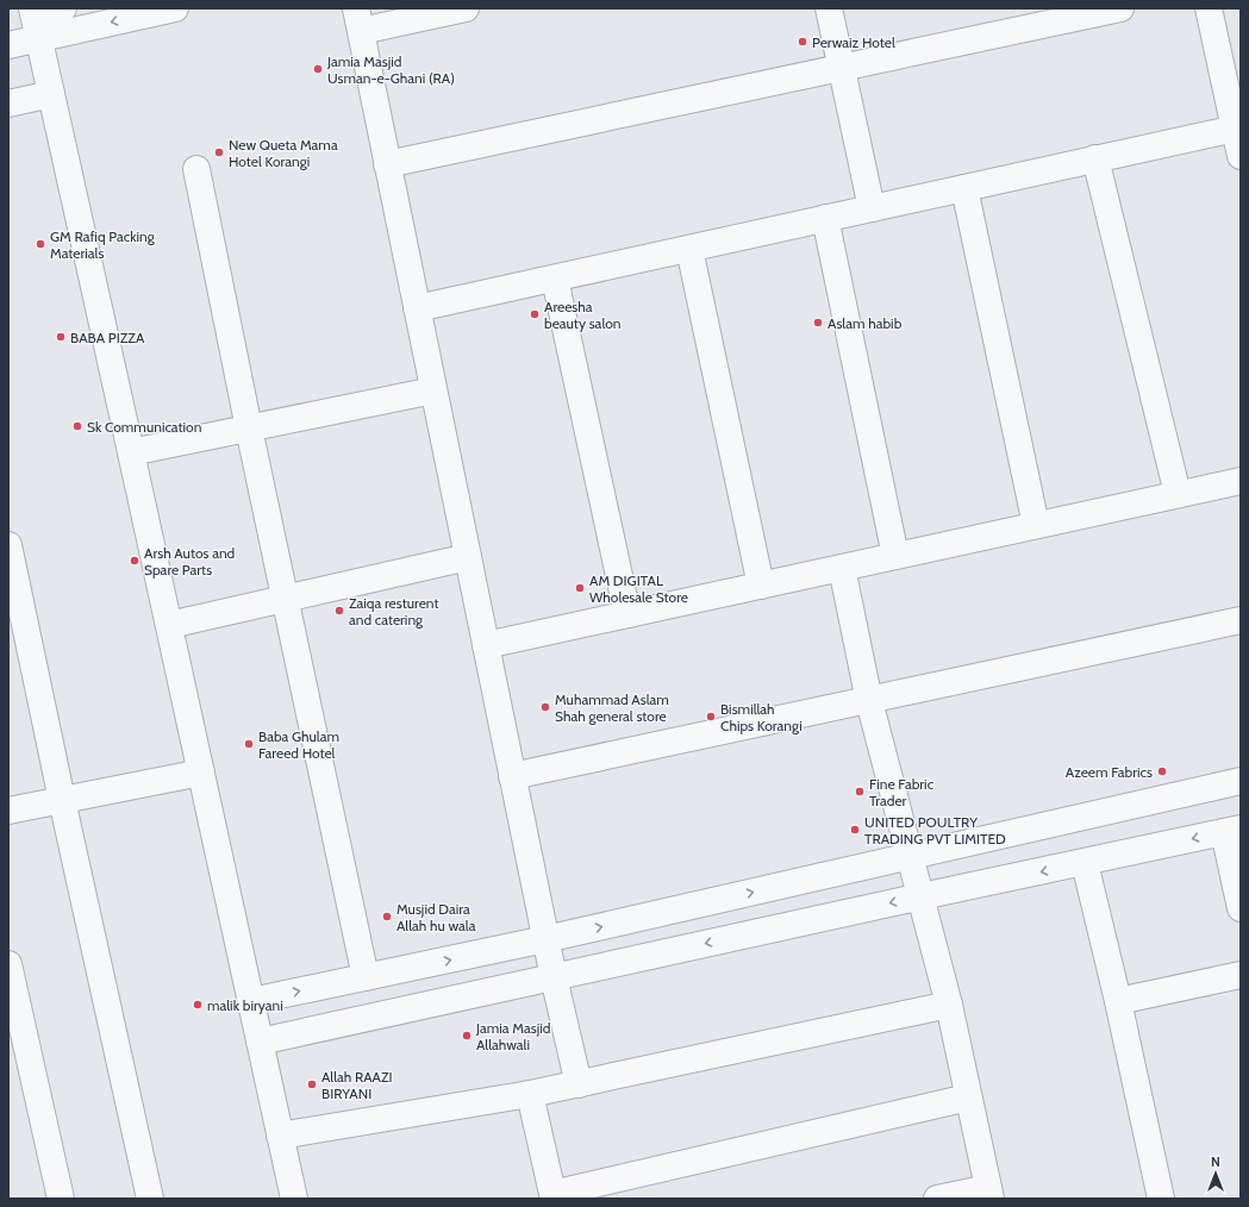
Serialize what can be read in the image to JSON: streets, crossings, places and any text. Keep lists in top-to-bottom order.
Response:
{
  "places": [
    "Perwaiz Hotel",
    "Jamia Masjid Usman-e-Ghani (RA)",
    "New Queta Mama Hotel Korangi",
    "GM Rafiq Packing Materials",
    "Areesha beauty salon",
    "Aslam habib",
    "BABA PIZZA",
    "Sk Communication",
    "Arsh Autos and Spare Parts",
    "AM DIGITAL Wholesale Store",
    "Zaiqa resturent and catering",
    "Muhammad Aslam Shah general store",
    "Bismillah Chips Korangi",
    "Baba Ghulam Fareed Hotel",
    "Azeem Fabrics",
    "Fine Fabric Trader",
    "UNITED POULTRY TRADING PVT LIMITED",
    "Musjid Daira Allah hu wala",
    "malik biryani",
    "Jamia Masjid Allahwali",
    "Allah RAAZI BIRYANI"
  ],
  "north": "top"
}
